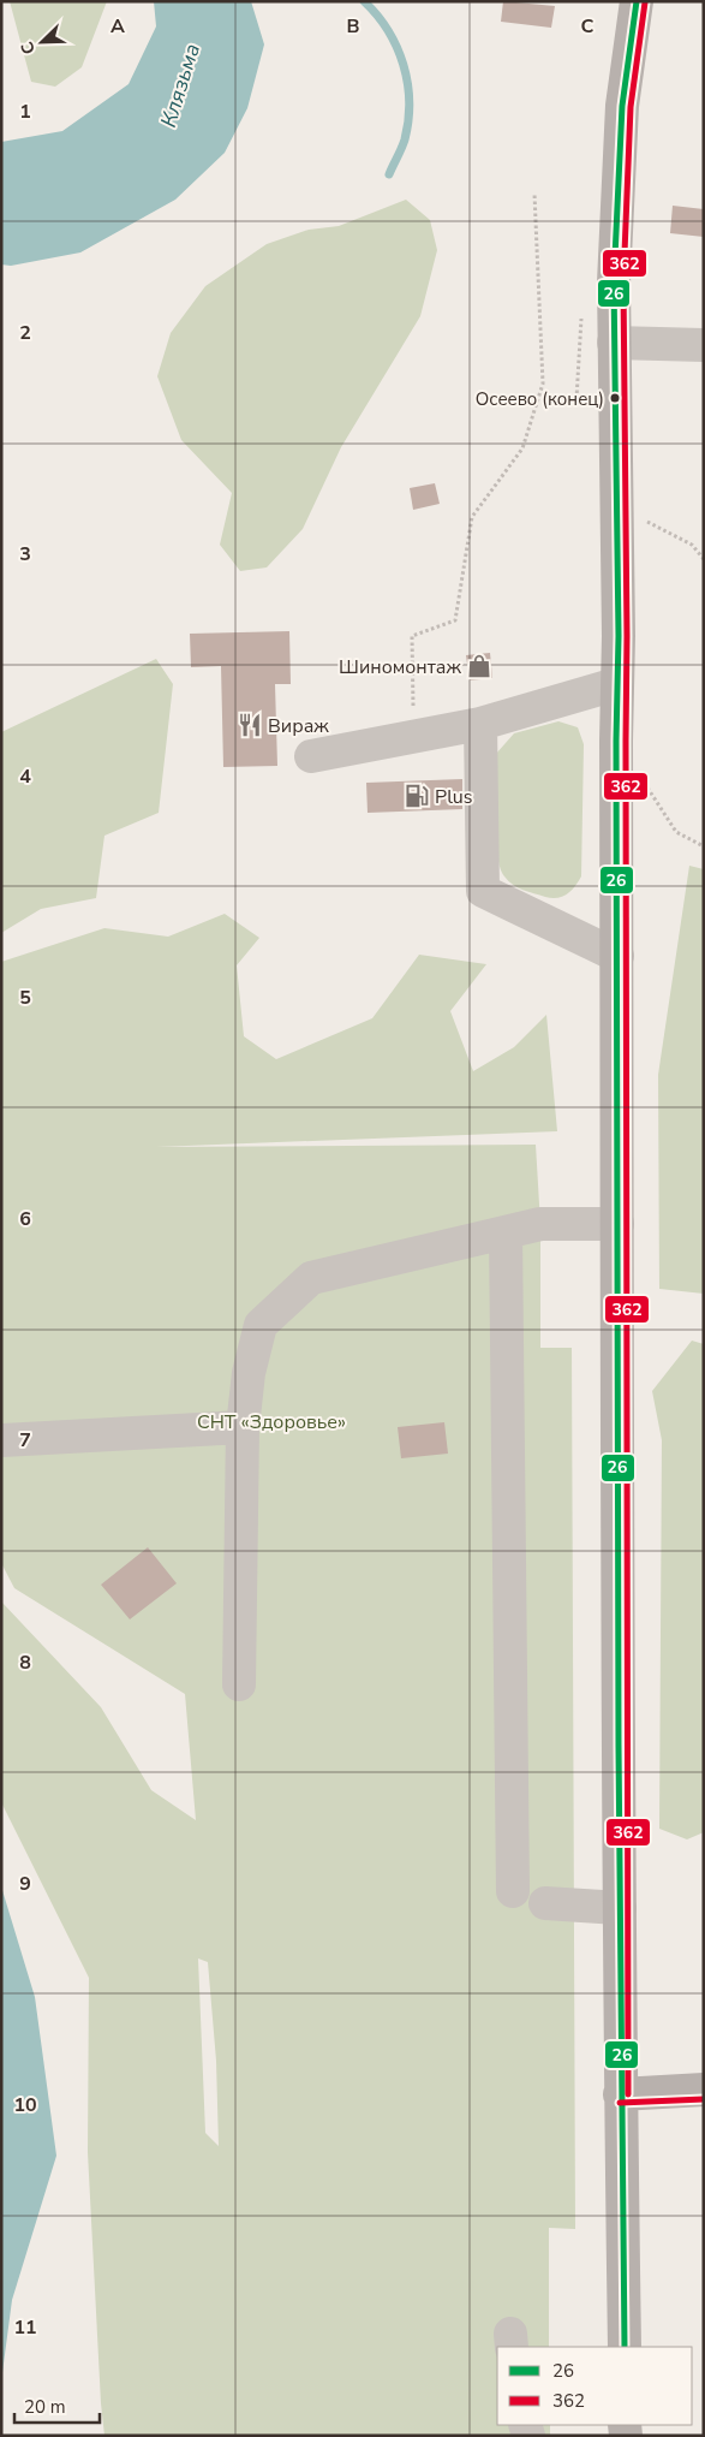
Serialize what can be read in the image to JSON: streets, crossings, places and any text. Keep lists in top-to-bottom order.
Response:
{
  "water": ["Клязьма"],
  "parks": ["СНТ «Здоровье»"],
  "places": {
    "other": ["Осеево (конец)"],
    "shop": ["Шиномонтаж"],
    "restaurant": ["Вираж"],
    "fuel station": ["Plus"]
  },
  "lines": ["transit line 26", "transit line 362"],
  "legend": ["26", "362"],
  "scale_bar": "20 m",
  "north": "bottom left",
  "grid": {
    "columns": ["A", "B", "C"],
    "rows": [
      "1",
      "2",
      "3",
      "4",
      "5",
      "6",
      "7",
      "8",
      "9",
      "10",
      "11"
    ]
  }
}
